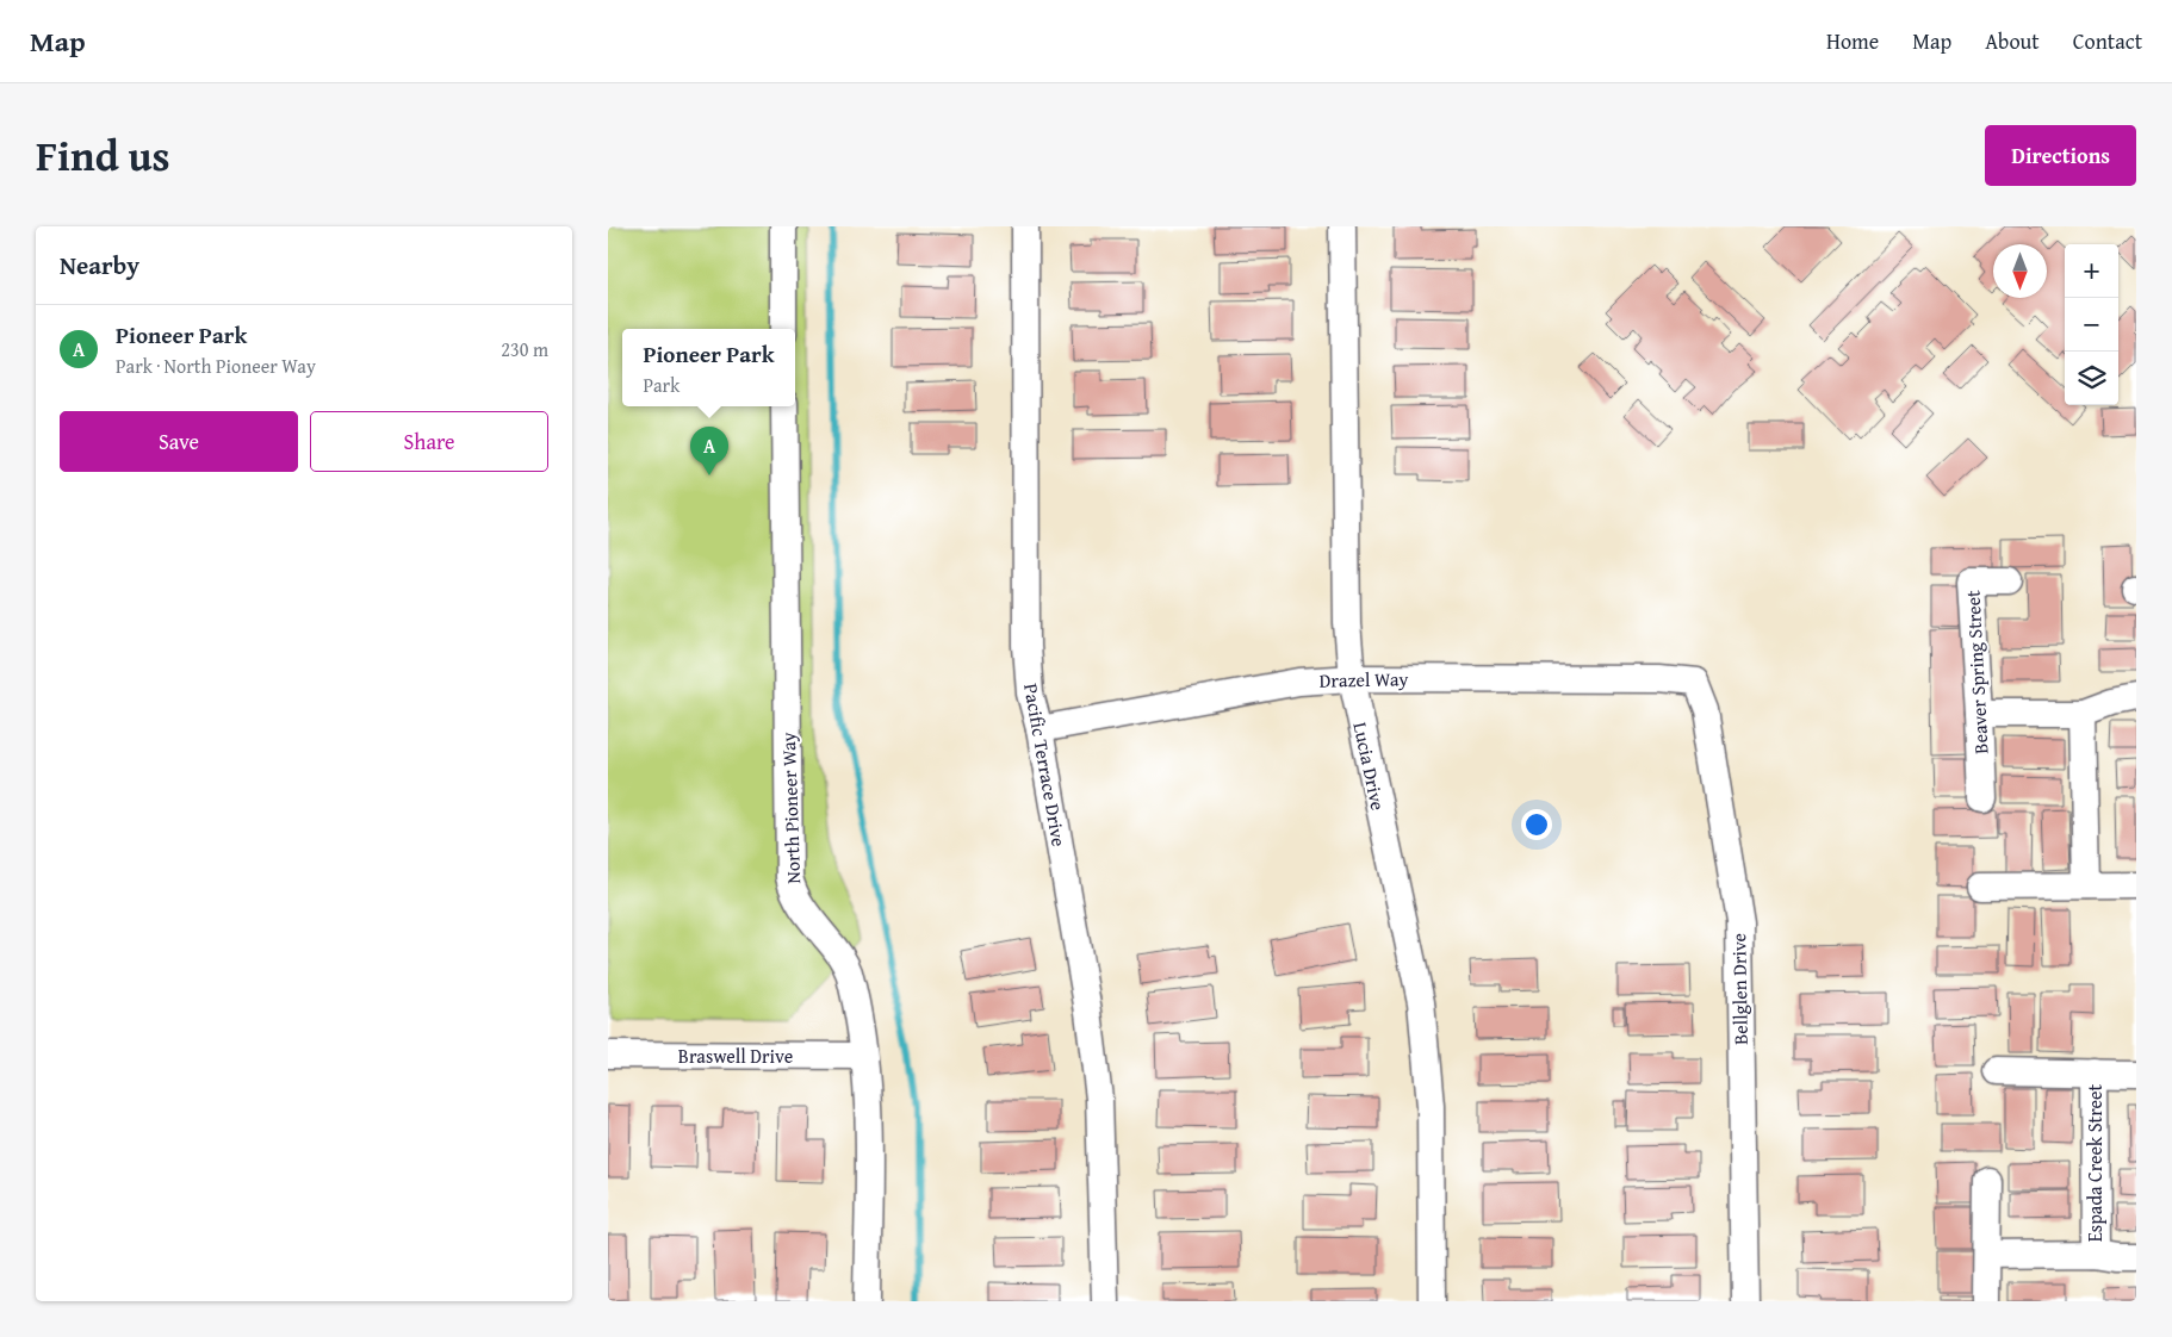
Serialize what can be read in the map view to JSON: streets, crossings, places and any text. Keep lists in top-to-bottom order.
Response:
{
  "streets": {
    "street": [
      "Beaver Spring Street",
      "Drazel Way",
      "Pacific Terrace Drive",
      "Lucia Drive",
      "North Pioneer Way",
      "Bellglen Drive",
      "Braswell Drive",
      "Espada Creek Street"
    ]
  },
  "crossings": [
    ["Drazel Way", "Pacific Terrace Drive"],
    ["Drazel Way", "Lucia Drive"],
    ["Drazel Way", "Bellglen Drive"],
    ["North Pioneer Way", "Braswell Drive"]
  ],
  "north": "bottom",
  "page": {
    "header": "Map",
    "nav": [
      "Home",
      "Map",
      "About",
      "Contact"
    ],
    "title": "Find us",
    "buttons": [
      "Directions",
      ["Save", "Share"]
    ],
    "heading": "Nearby",
    "map_buttons": ["+", "−"],
    "list": [
      {
        "mark": "A",
        "name": "Pioneer Park",
        "note": "Park · North Pioneer Way",
        "value": "230 m"
      }
    ],
    "popup": ["Pioneer Park", "Park"],
    "pins": "A"
  }
}
